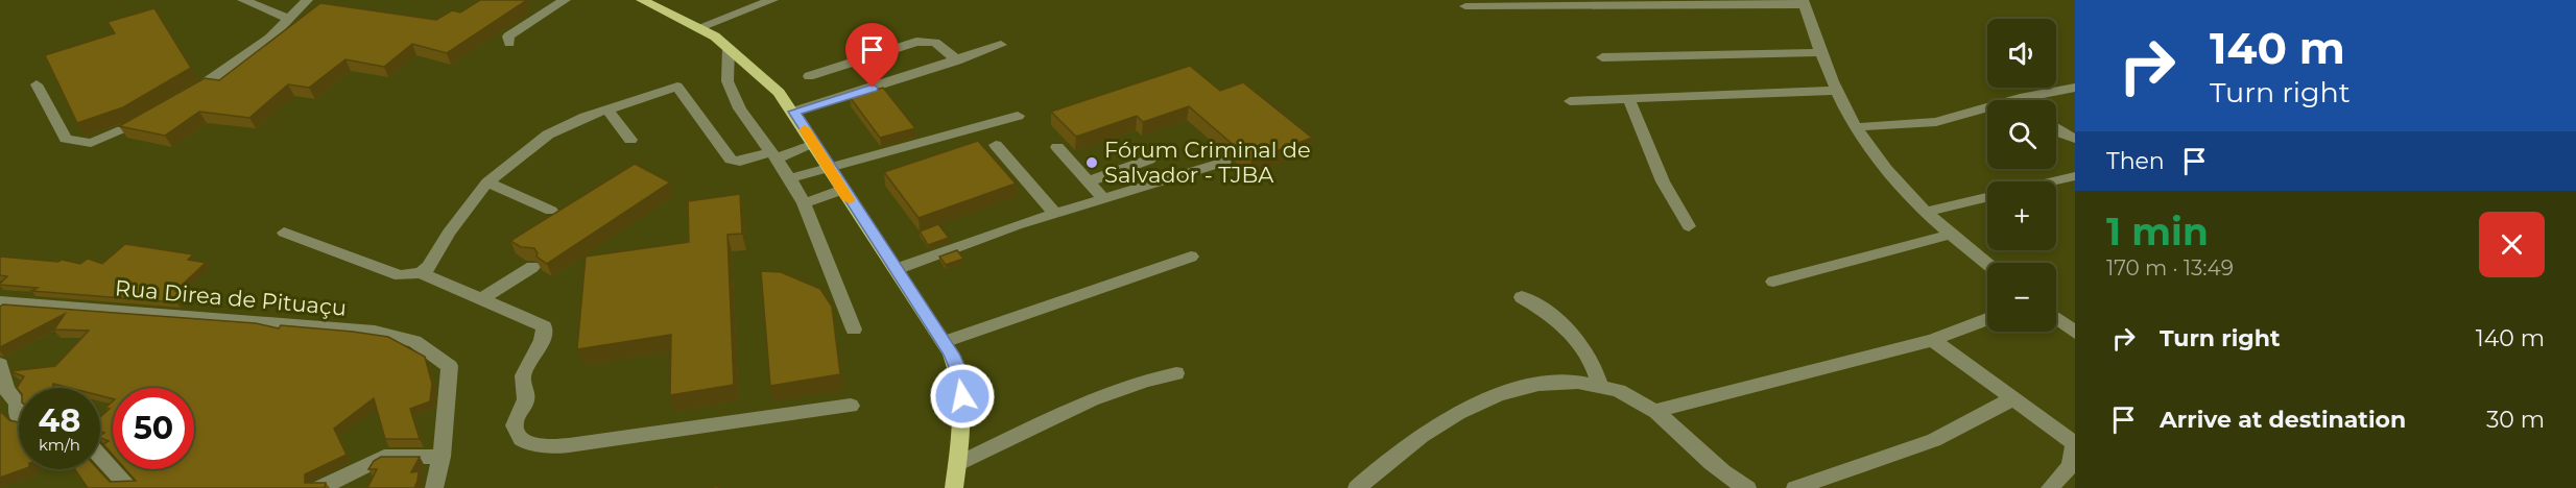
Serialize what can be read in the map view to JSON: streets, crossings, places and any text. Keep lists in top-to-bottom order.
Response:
{
  "streets": {
    "street": ["Rua Direa de Pituaçu"]
  },
  "places": ["Fórum Criminal de Salvador - TJBA"],
  "page": {
    "turn": ["140 m", "Turn right"],
    "map_buttons": ["+", "−"],
    "then": "Then",
    "heading": ["1 min", "170 m · 13:49"],
    "list": [
      {
        "name": "Turn right",
        "value": "140 m"
      },
      {
        "name": "Arrive at destination",
        "value": "30 m"
      }
    ],
    "speed": "48 km/h",
    "limit": "50"
  }
}
